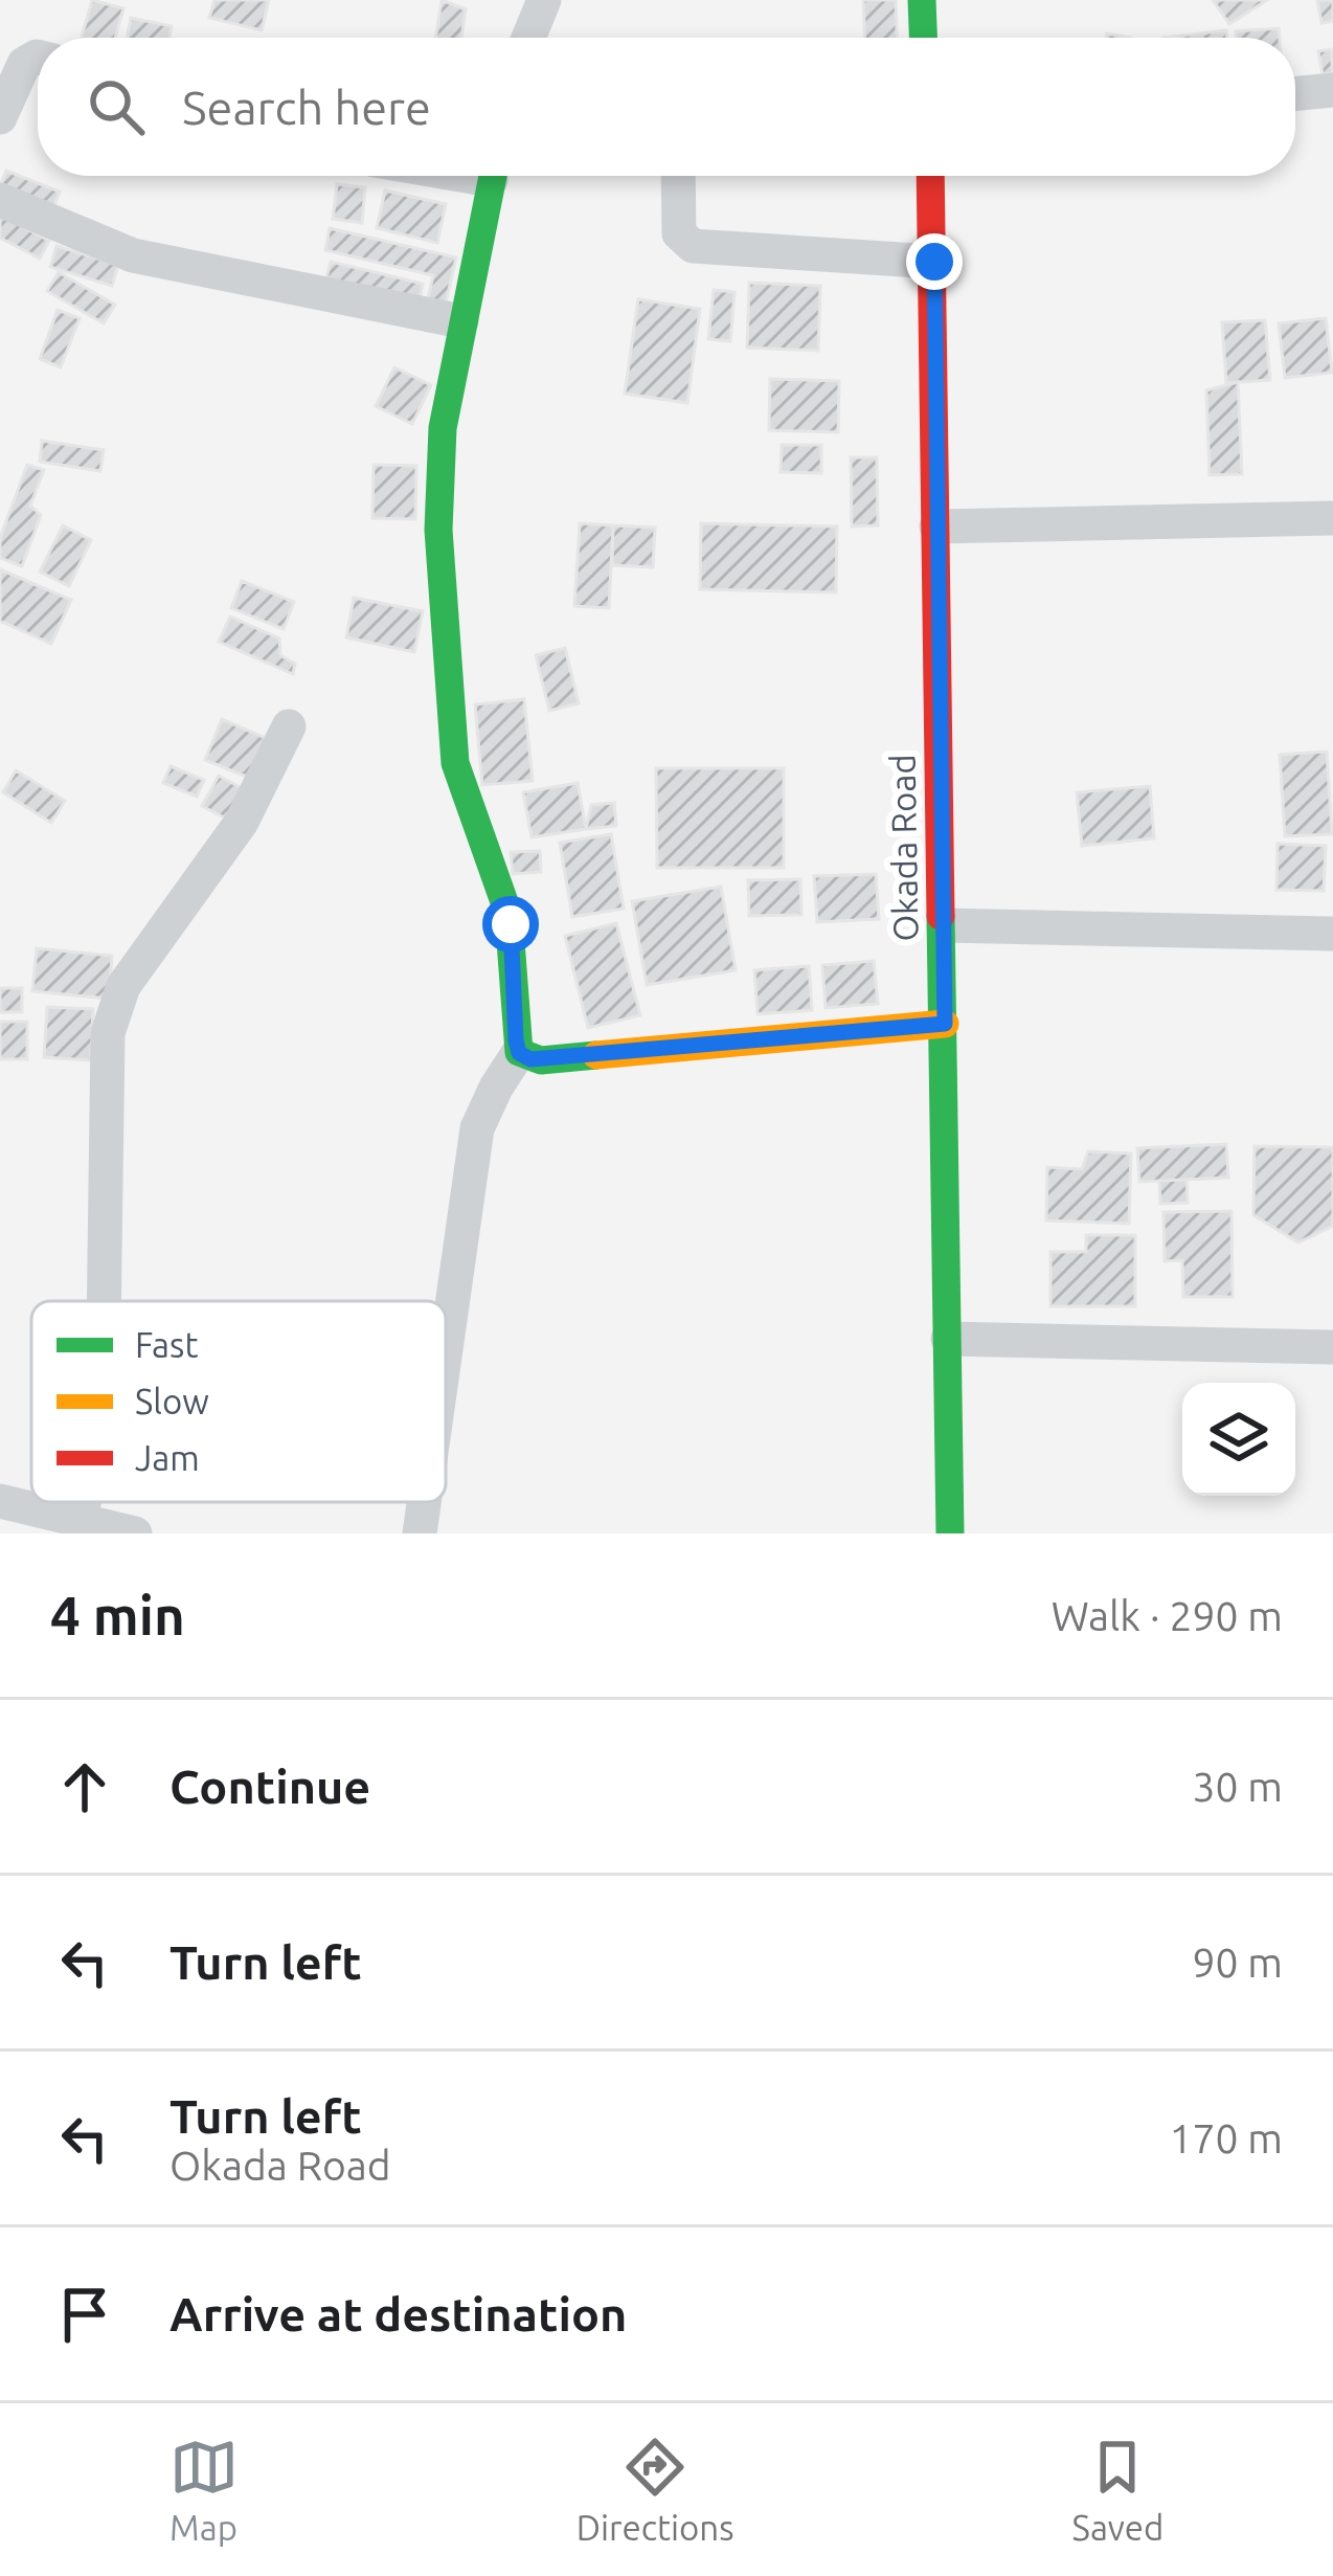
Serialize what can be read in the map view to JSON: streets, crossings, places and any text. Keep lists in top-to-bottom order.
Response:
{
  "streets": {
    "street": ["Okada Road"]
  },
  "legend": ["Fast", "Slow", "Jam"],
  "page": {
    "search": "Search here",
    "heading": ["4 min", "Walk · 290 m"],
    "list": [
      ["Continue", "30 m"],
      ["Turn left", "90 m"],
      ["Turn left", "Okada Road", "170 m"],
      "Arrive at destination"
    ],
    "nav": ["Map", "Directions", "Saved"]
  }
}
